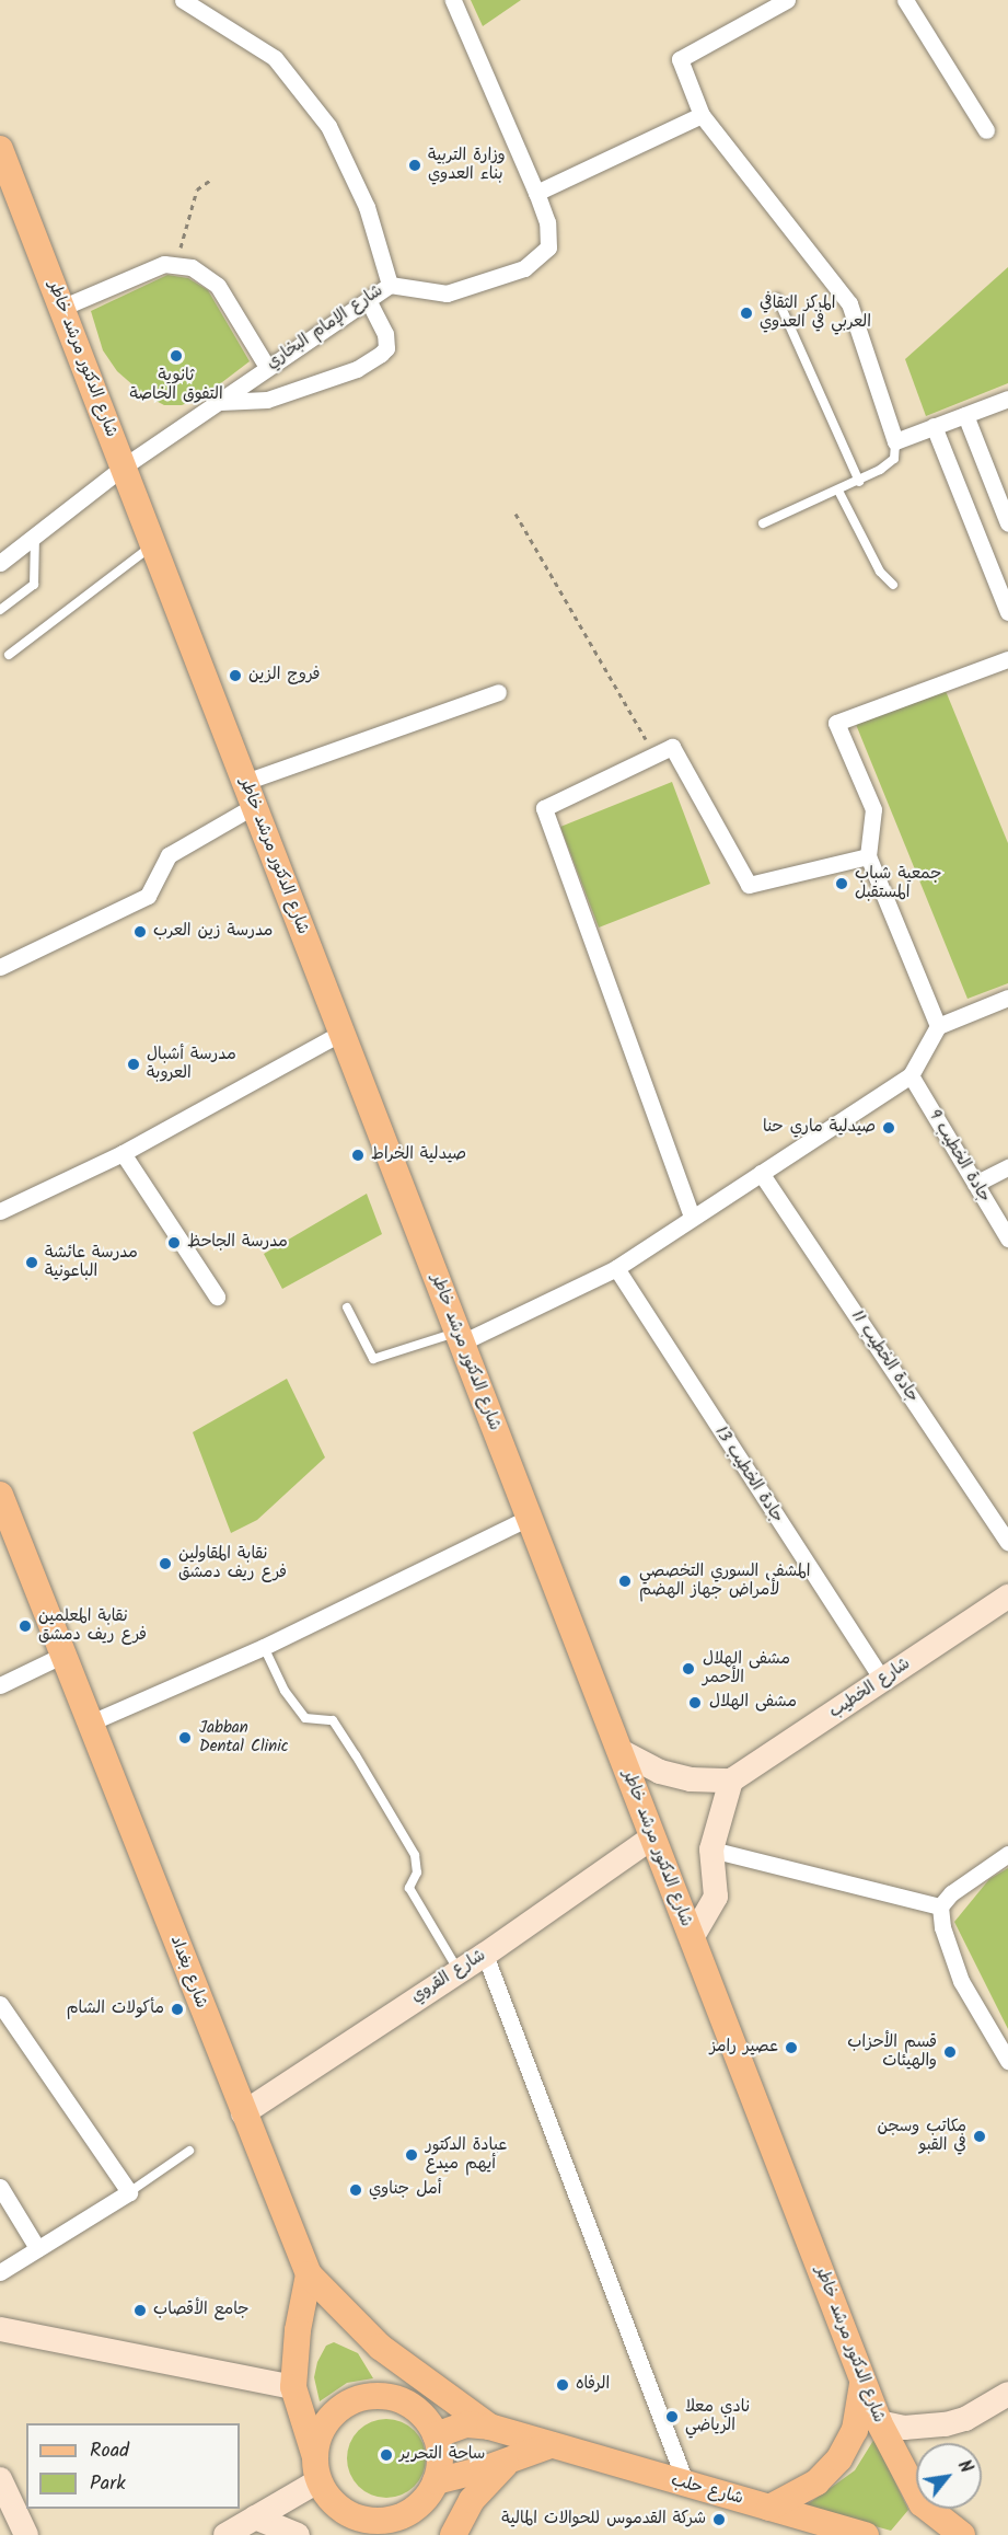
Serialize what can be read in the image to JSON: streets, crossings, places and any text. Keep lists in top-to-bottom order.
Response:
{
  "streets": {
    "main road": [
      "شارع الدكتور مرشد خاطر",
      "شارع الخطيب",
      "شارع بغداد",
      "شارع القروي",
      "شارع حلب"
    ],
    "street": [
      "شارع الإمام البخاري",
      "جادة الخطيب 9",
      "جادة الخطيب 11",
      "جادة الخطيب 13"
    ]
  },
  "crossings": [
    ["شارع الإمام البخاري", "شارع الدكتور مرشد خاطر"],
    ["شارع الدكتور مرشد خاطر", "شارع القروي"],
    ["جادة الخطيب 13", "شارع الخطيب"],
    ["شارع بغداد", "شارع القروي"]
  ],
  "places": [
    "وزارة التربية بناء العدوي",
    "المركز الثقافي العربي في العدوي",
    "ثانوية التفوق الخاصة",
    "فروج الزين",
    "جمعية شباب المستقبل",
    "مدرسة زين العرب",
    "مدرسة أشبال العروبة",
    "صيدلية ماري حنا",
    "صيدلية الخراط",
    "مدرسة الجاحظ",
    "مدرسة عائشة الباعونية",
    "نقابة المقاولين فرع ريف دمشق",
    "المشفى السوري التخصصي لأمراض جهاز الهضم",
    "نقابة المعلمين فرع ريف دمشق",
    "مشفى الهلال الأحمر",
    "مشفى الهلال",
    "Jabban Dental Clinic",
    "مأكولات الشام",
    "عصير رامز",
    "قسم الأحزاب والهيئات",
    "مكاتب وسجن في القبو",
    "عيادة الدكتور أيهم ميدع",
    "أمل جناوي",
    "جامع الأقصاب",
    "الرفاه",
    "نادي معلا الرياضي",
    "ساحة التحرير",
    "شركة القدموس للحوالات المالية"
  ],
  "legend": ["Road", "Park"],
  "north": "top right"
}
